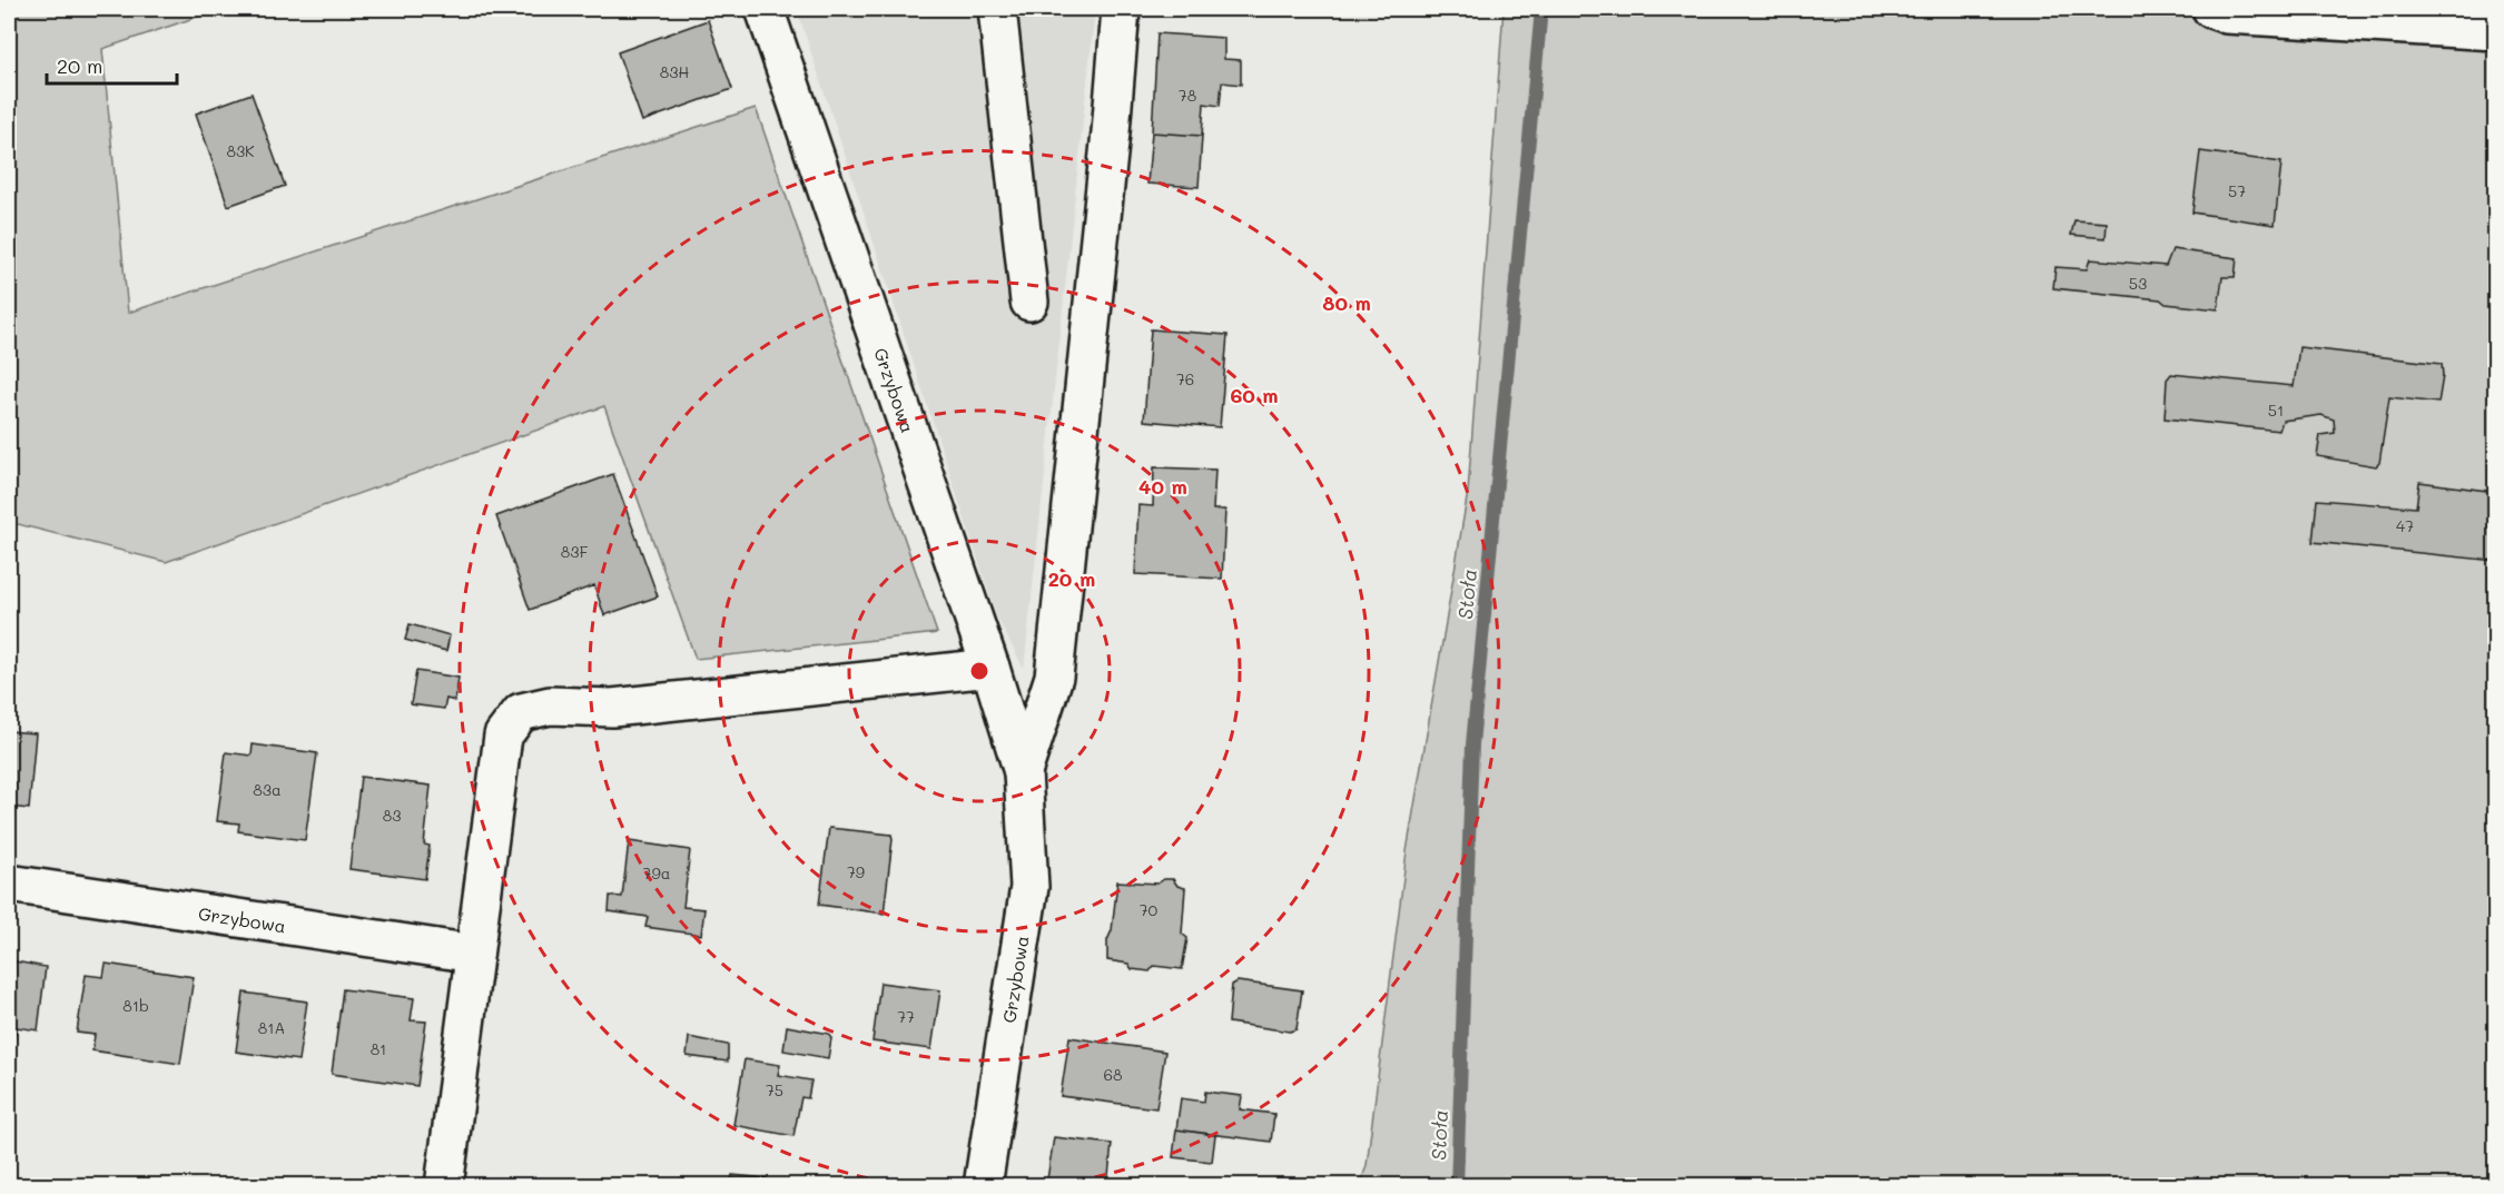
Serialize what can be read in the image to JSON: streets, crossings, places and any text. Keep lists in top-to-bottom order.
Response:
{
  "streets": {
    "street": ["Grzybowa"]
  },
  "water": ["Stoła"],
  "house_numbers": [
    "83H",
    "78",
    "83K",
    "57",
    "53",
    "76",
    "51",
    "47",
    "83F",
    "83a",
    "83",
    "79",
    "79a",
    "70",
    "81b",
    "77",
    "81A",
    "81",
    "68",
    "75"
  ],
  "scale_bar": "20 m",
  "rings": [
    "80 m",
    "60 m",
    "40 m",
    "20 m"
  ]
}
